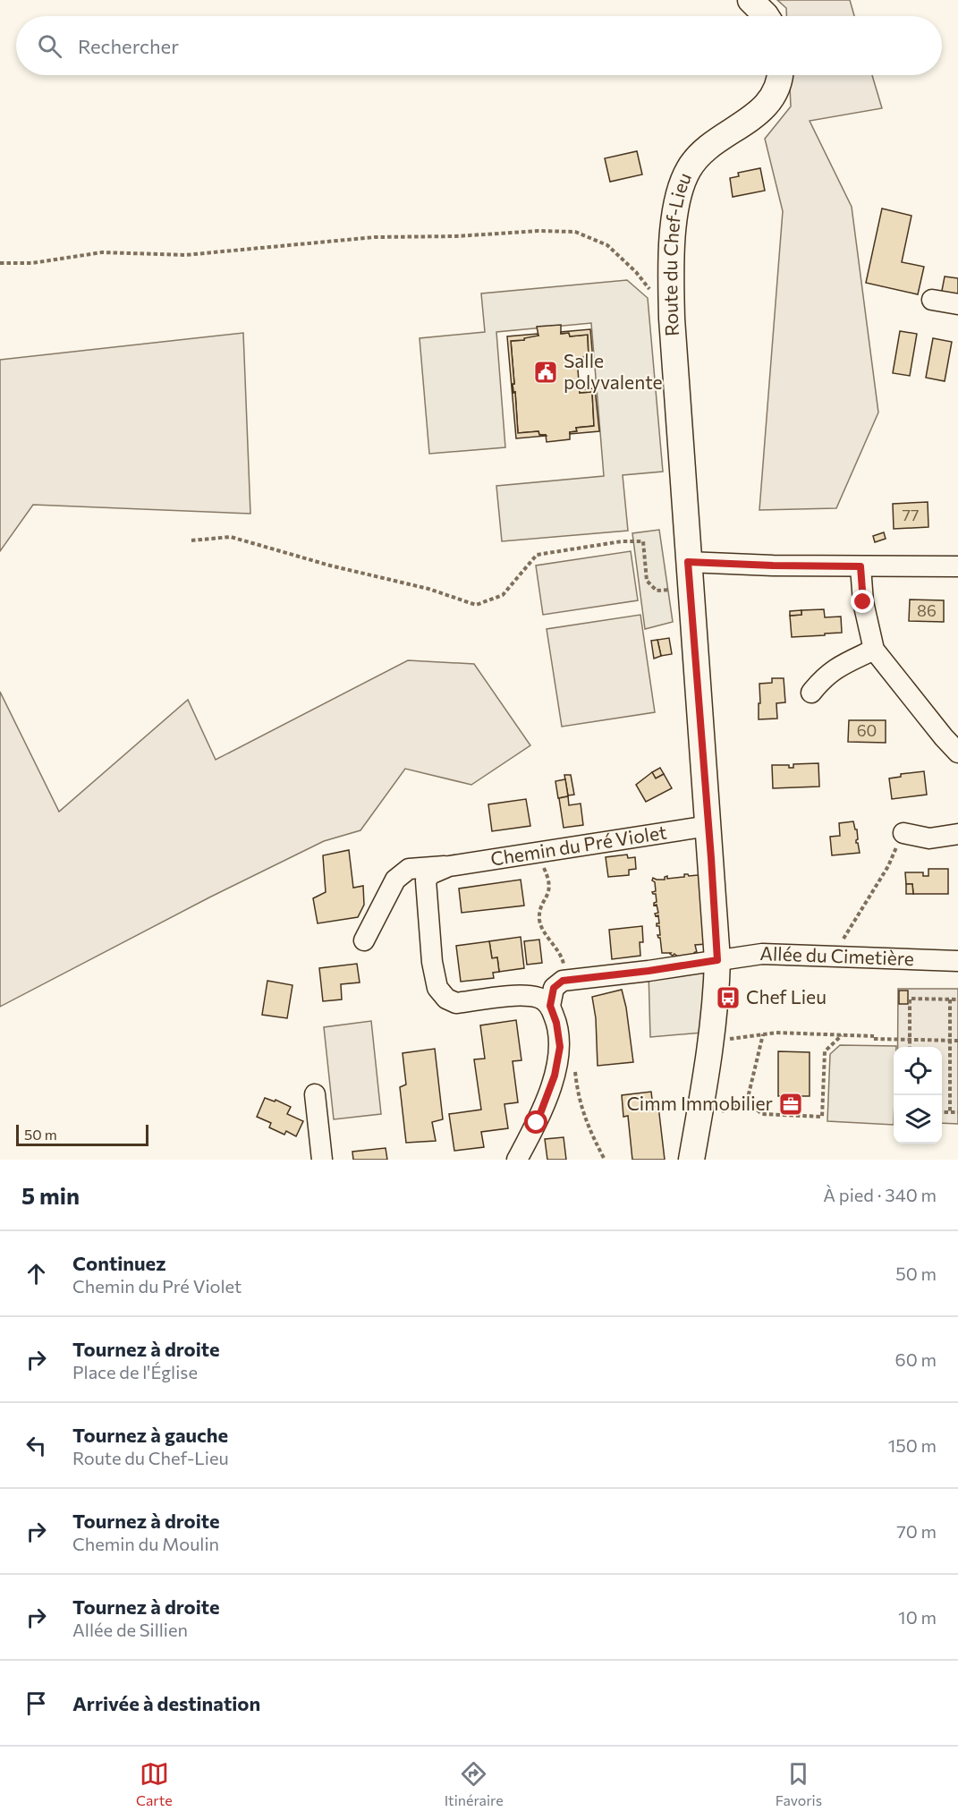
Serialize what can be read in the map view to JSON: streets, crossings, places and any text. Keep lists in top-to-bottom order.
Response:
{
  "streets": {
    "main road": ["Route du Chef-Lieu"],
    "street": ["Chemin du Pré Violet", "Allée du Cimetière"]
  },
  "crossings": [
    ["Route du Chef-Lieu", "Chemin du Pré Violet"],
    ["Route du Chef-Lieu", "Allée du Cimetière"],
    ["Chemin du Pré Violet", "Allée du Cimetière"]
  ],
  "places": {
    "public building": ["Salle polyvalente"],
    "bus stop": ["Chef Lieu"],
    "office": ["Cimm Immobilier"]
  },
  "house_numbers": ["77", "86", "60"],
  "scale_bar": "50 m",
  "page": {
    "search": "Rechercher",
    "scale": "50 m",
    "heading": ["5 min", "À pied · 340 m"],
    "list": [
      ["Continuez", "Chemin du Pré Violet", "50 m"],
      ["Tournez à droite", "Place de l'Église", "60 m"],
      ["Tournez à gauche", "Route du Chef-Lieu", "150 m"],
      ["Tournez à droite", "Chemin du Moulin", "70 m"],
      ["Tournez à droite", "Allée de Sillien", "10 m"],
      "Arrivée à destination"
    ],
    "nav": ["Carte", "Itinéraire", "Favoris"]
  }
}
